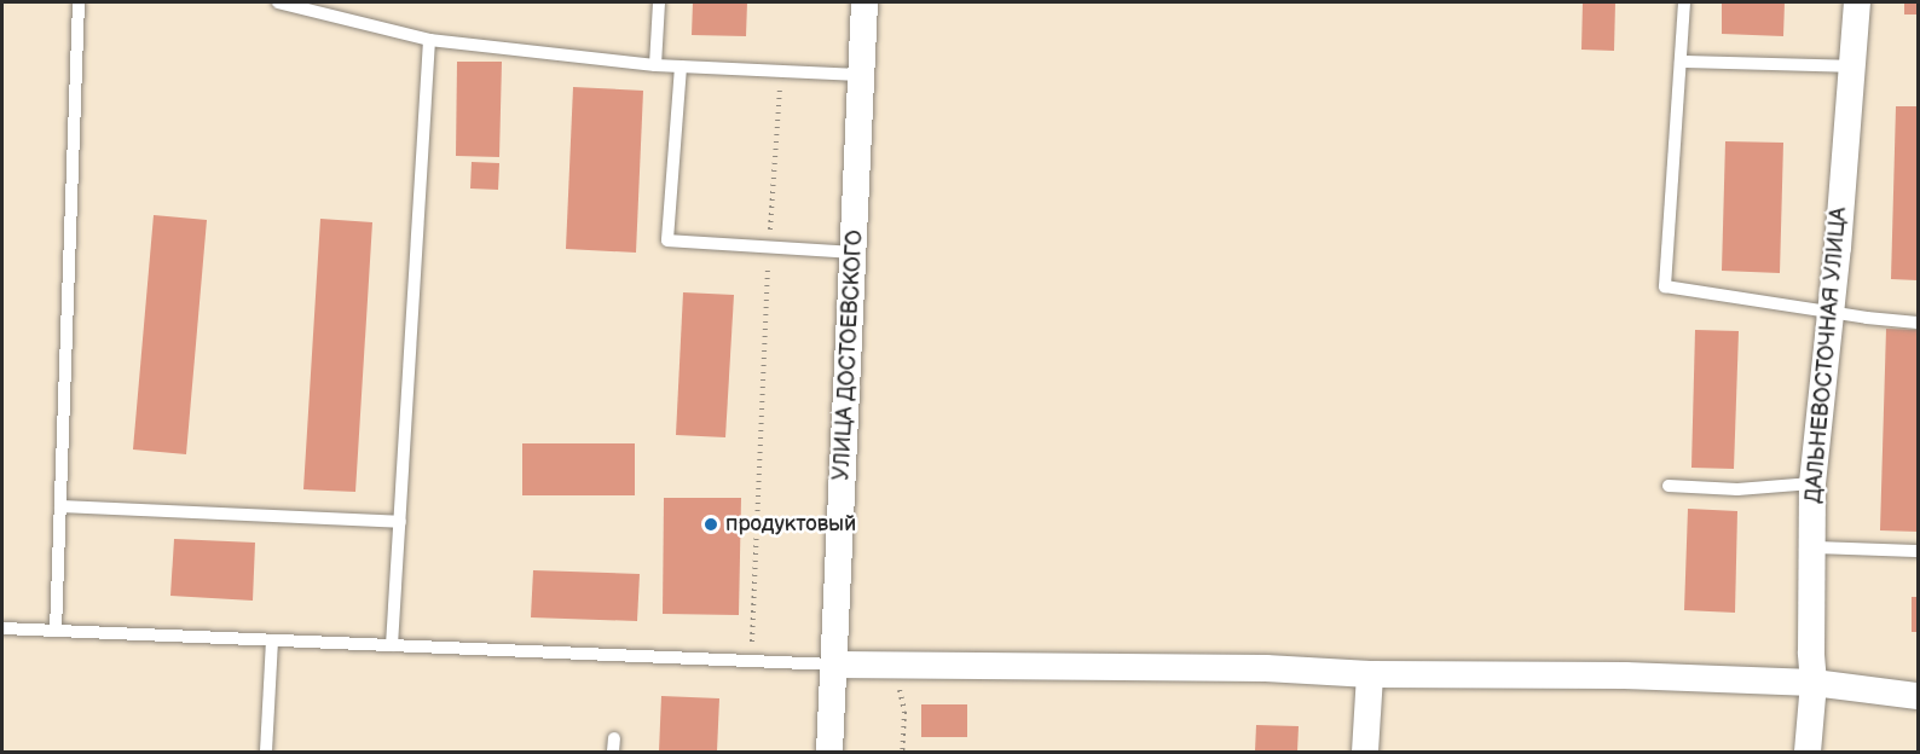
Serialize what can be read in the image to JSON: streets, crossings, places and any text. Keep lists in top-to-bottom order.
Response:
{
  "streets": {
    "street": ["УЛИЦА ДОСТОЕВСКОГО", "ДАЛЬНЕВОСТОЧНАЯ УЛИЦА"]
  },
  "places": ["продуктовый"]
}
